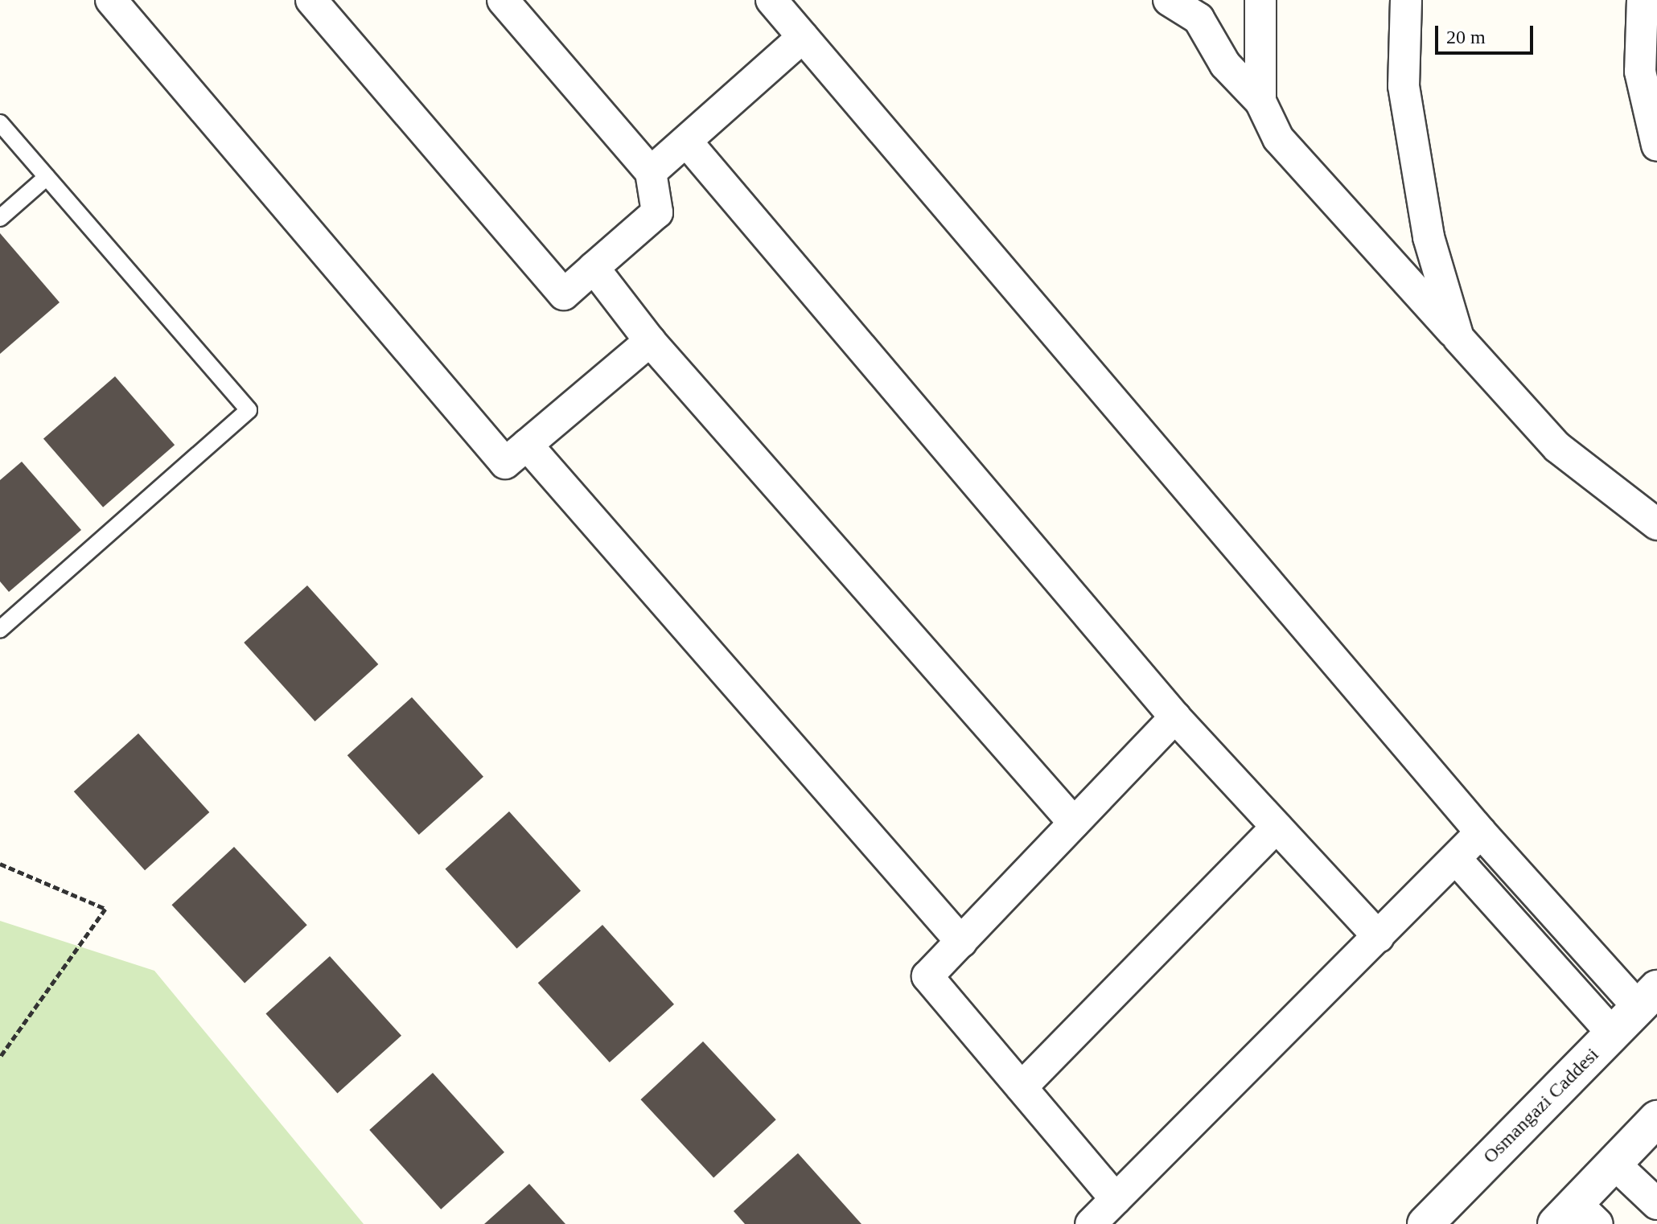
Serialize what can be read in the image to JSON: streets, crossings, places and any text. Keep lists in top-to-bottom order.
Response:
{
  "streets": {
    "street": ["Osmangazi Caddesi"]
  },
  "scale_bar": "20 m"
}
